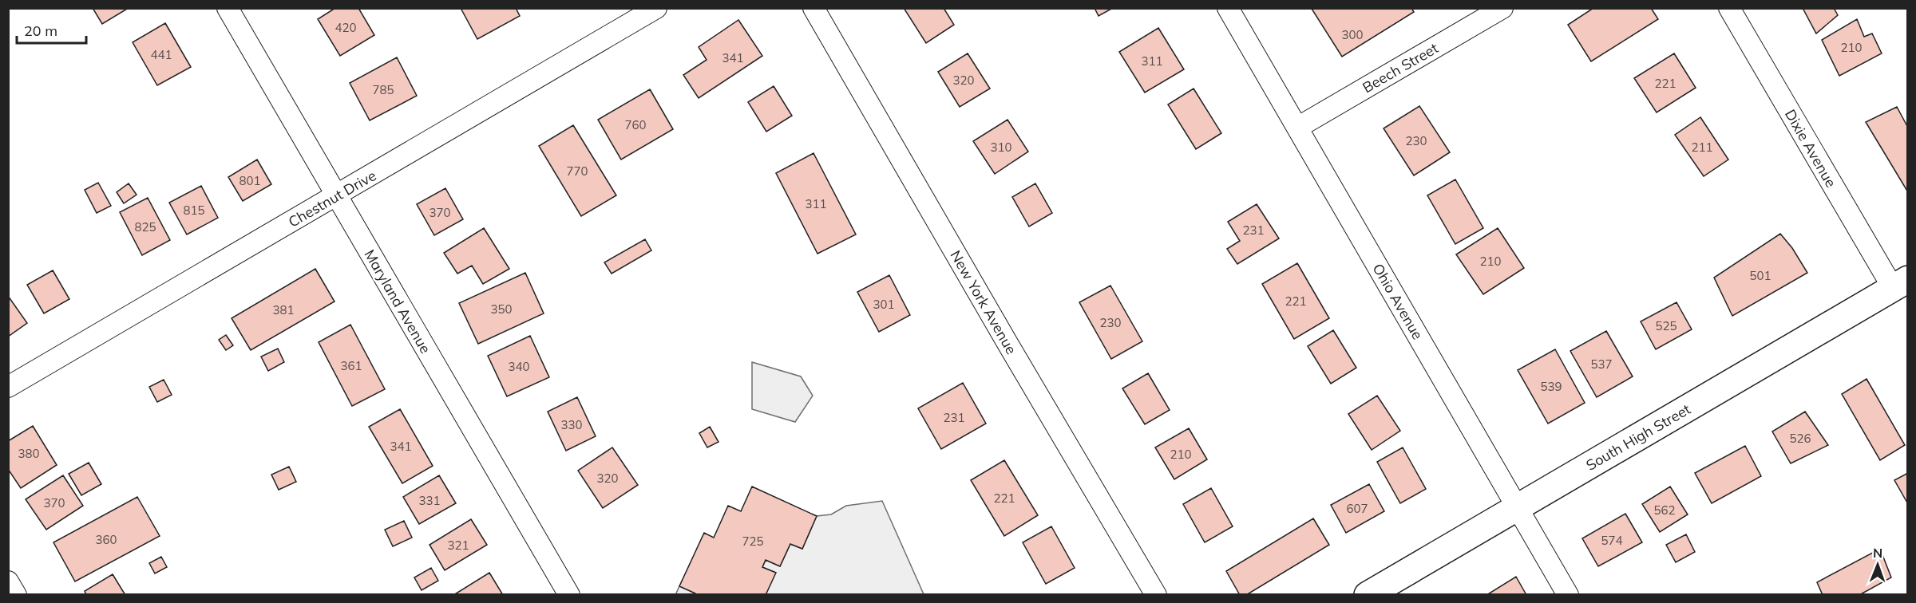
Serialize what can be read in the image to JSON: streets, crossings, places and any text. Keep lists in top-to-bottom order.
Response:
{
  "streets": {
    "main road": ["South High Street"],
    "street": [
      "Beech Street",
      "Dixie Avenue",
      "Chestnut Drive",
      "Maryland Avenue",
      "Ohio Avenue",
      "New York Avenue"
    ]
  },
  "crossings": [
    ["Beech Street", "Ohio Avenue"],
    ["Dixie Avenue", "South High Street"],
    ["Chestnut Drive", "Maryland Avenue"],
    ["Ohio Avenue", "South High Street"]
  ],
  "house_numbers": [
    "420",
    "300",
    "210",
    "441",
    "341",
    "311",
    "320",
    "221",
    "785",
    "760",
    "230",
    "310",
    "211",
    "770",
    "801",
    "311",
    "815",
    "370",
    "825",
    "231",
    "210",
    "501",
    "221",
    "301",
    "350",
    "381",
    "230",
    "525",
    "537",
    "361",
    "340",
    "539",
    "231",
    "330",
    "526",
    "341",
    "380",
    "210",
    "320",
    "221",
    "331",
    "370",
    "607",
    "562",
    "360",
    "574",
    "725",
    "321"
  ],
  "scale_bar": "20 m",
  "north": "top"
}
